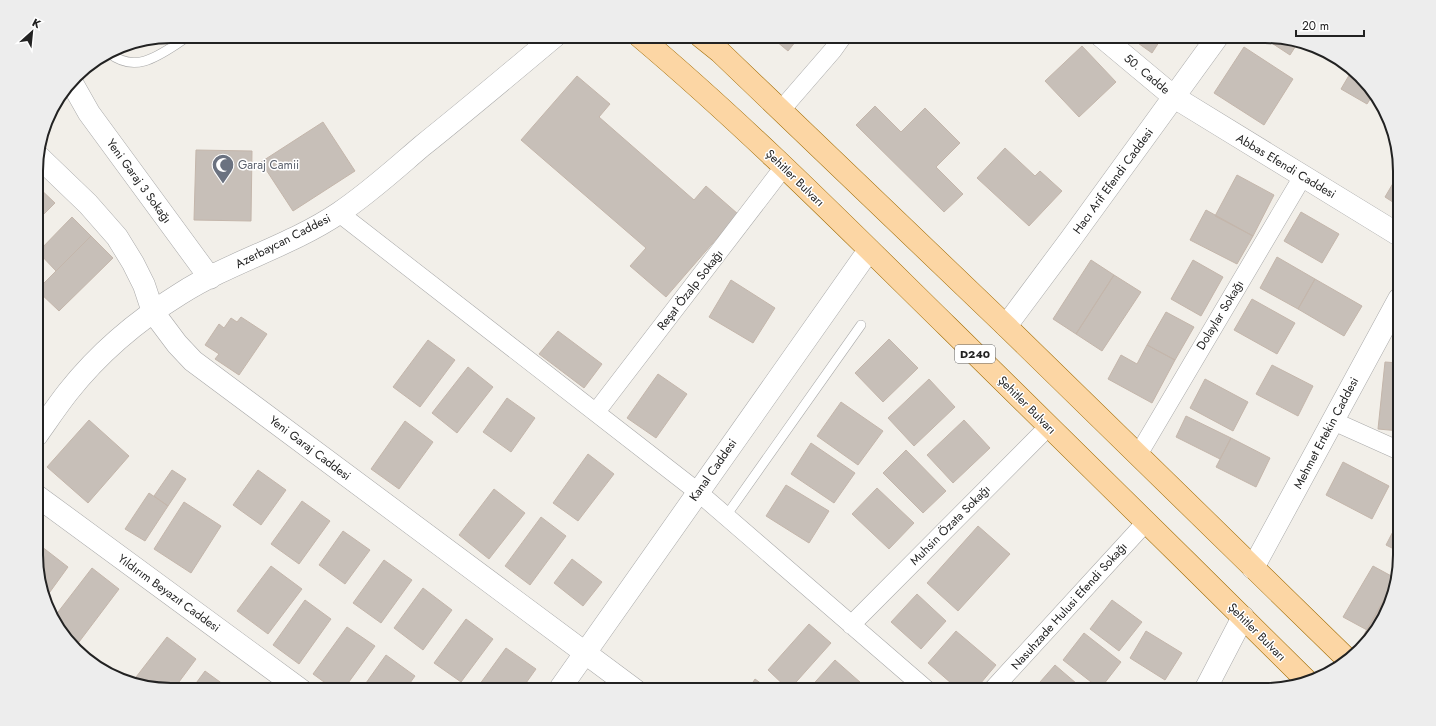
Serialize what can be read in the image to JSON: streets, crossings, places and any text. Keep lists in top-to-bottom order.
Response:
{
  "streets": {
    "main road": ["Şehitler Bulvarı", "D240"],
    "street": [
      "50. Cadde",
      "Abbas Efendi Caddesi",
      "Yeni Garaj 3 Sokağı",
      "Hacı Arif Efendi Caddesi",
      "Azerbaycan Caddesi",
      "Reşat Özalp Sokağı",
      "Dolaylar Sokağı",
      "Mehmet Ertekin Caddesi",
      "Yeni Garaj Caddesi",
      "Kanal Caddesi",
      "Muhsin Özata Sokağı",
      "Yıldırım Beyazıt Caddesi",
      "Nasuhzade Hulusi Efendi Sokağı"
    ]
  },
  "crossings": [
    ["50. Cadde", "Abbas Efendi Caddesi"],
    ["50. Cadde", "Hacı Arif Efendi Caddesi"],
    ["Abbas Efendi Caddesi", "Hacı Arif Efendi Caddesi"],
    ["Abbas Efendi Caddesi", "Dolaylar Sokağı"],
    ["Şehitler Bulvarı", "Reşat Özalp Sokağı"],
    ["Şehitler Bulvarı", "Kanal Caddesi"],
    ["Şehitler Bulvarı", "Muhsin Özata Sokağı"],
    ["Şehitler Bulvarı", "Nasuhzade Hulusi Efendi Sokağı"],
    ["Yeni Garaj 3 Sokağı", "Azerbaycan Caddesi"],
    ["Azerbaycan Caddesi", "Yeni Garaj Caddesi"],
    ["Yeni Garaj Caddesi", "Kanal Caddesi"]
  ],
  "places": {
    "mosque": ["Garaj Camii"]
  },
  "scale_bar": "20 m",
  "north": "top right"
}
